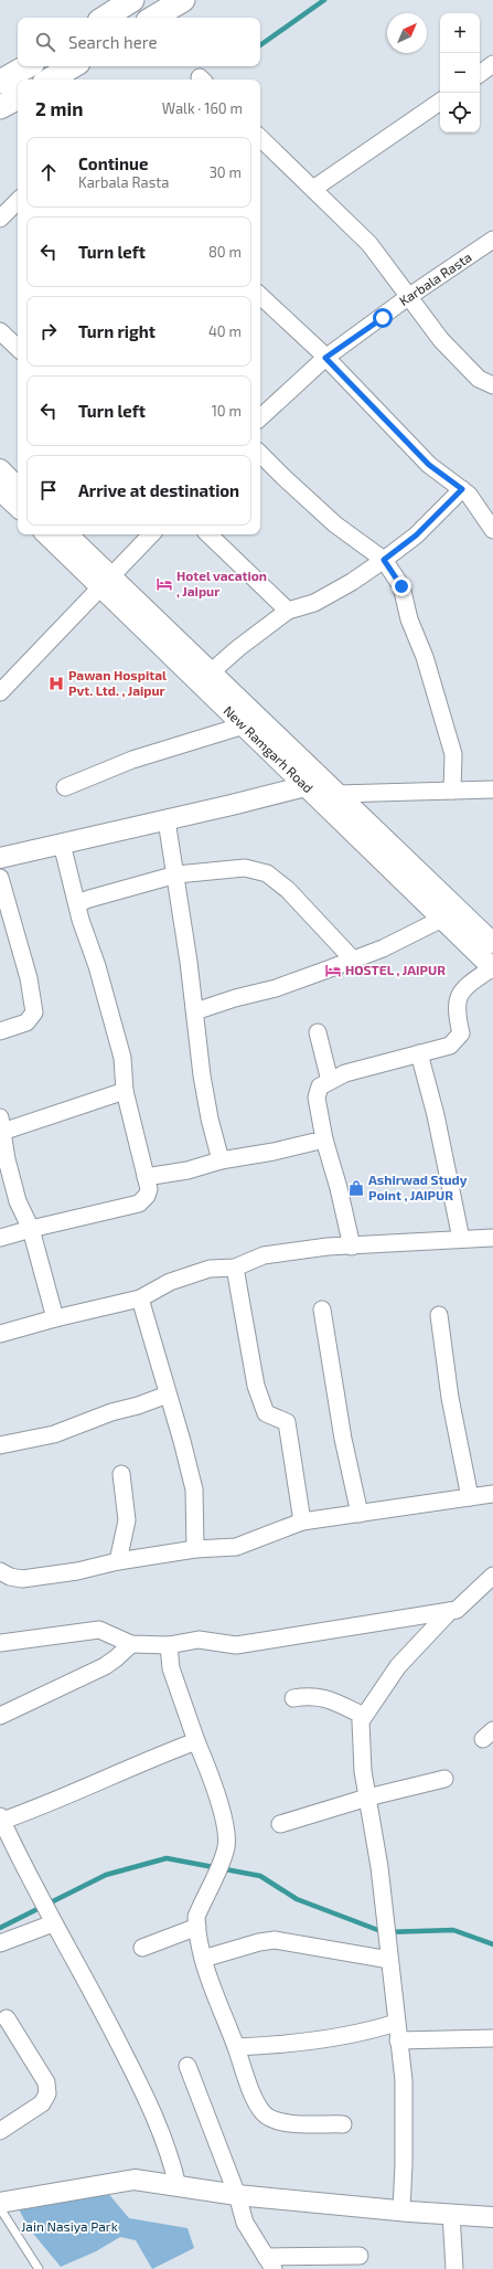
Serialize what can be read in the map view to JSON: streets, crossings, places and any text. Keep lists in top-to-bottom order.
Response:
{
  "streets": {
    "street": ["Karbala Rasta", "New Ramgarh Road"]
  },
  "parks": ["Jain Nasiya Park"],
  "places": {
    "hotel": ["Hotel vacation , Jaipur", "HOSTEL , JAIPUR"],
    "hospital": ["Pawan Hospital Pvt. Ltd. , Jaipur"],
    "shop": ["Ashirwad Study Point , JAIPUR"]
  },
  "north": "top right",
  "page": {
    "map_buttons": ["+", "−"],
    "search": "Search here",
    "heading": ["2 min", "Walk · 160 m"],
    "list": [
      ["Continue", "Karbala Rasta", "30 m"],
      ["Turn left", "80 m"],
      ["Turn right", "40 m"],
      ["Turn left", "10 m"],
      "Arrive at destination"
    ]
  }
}
